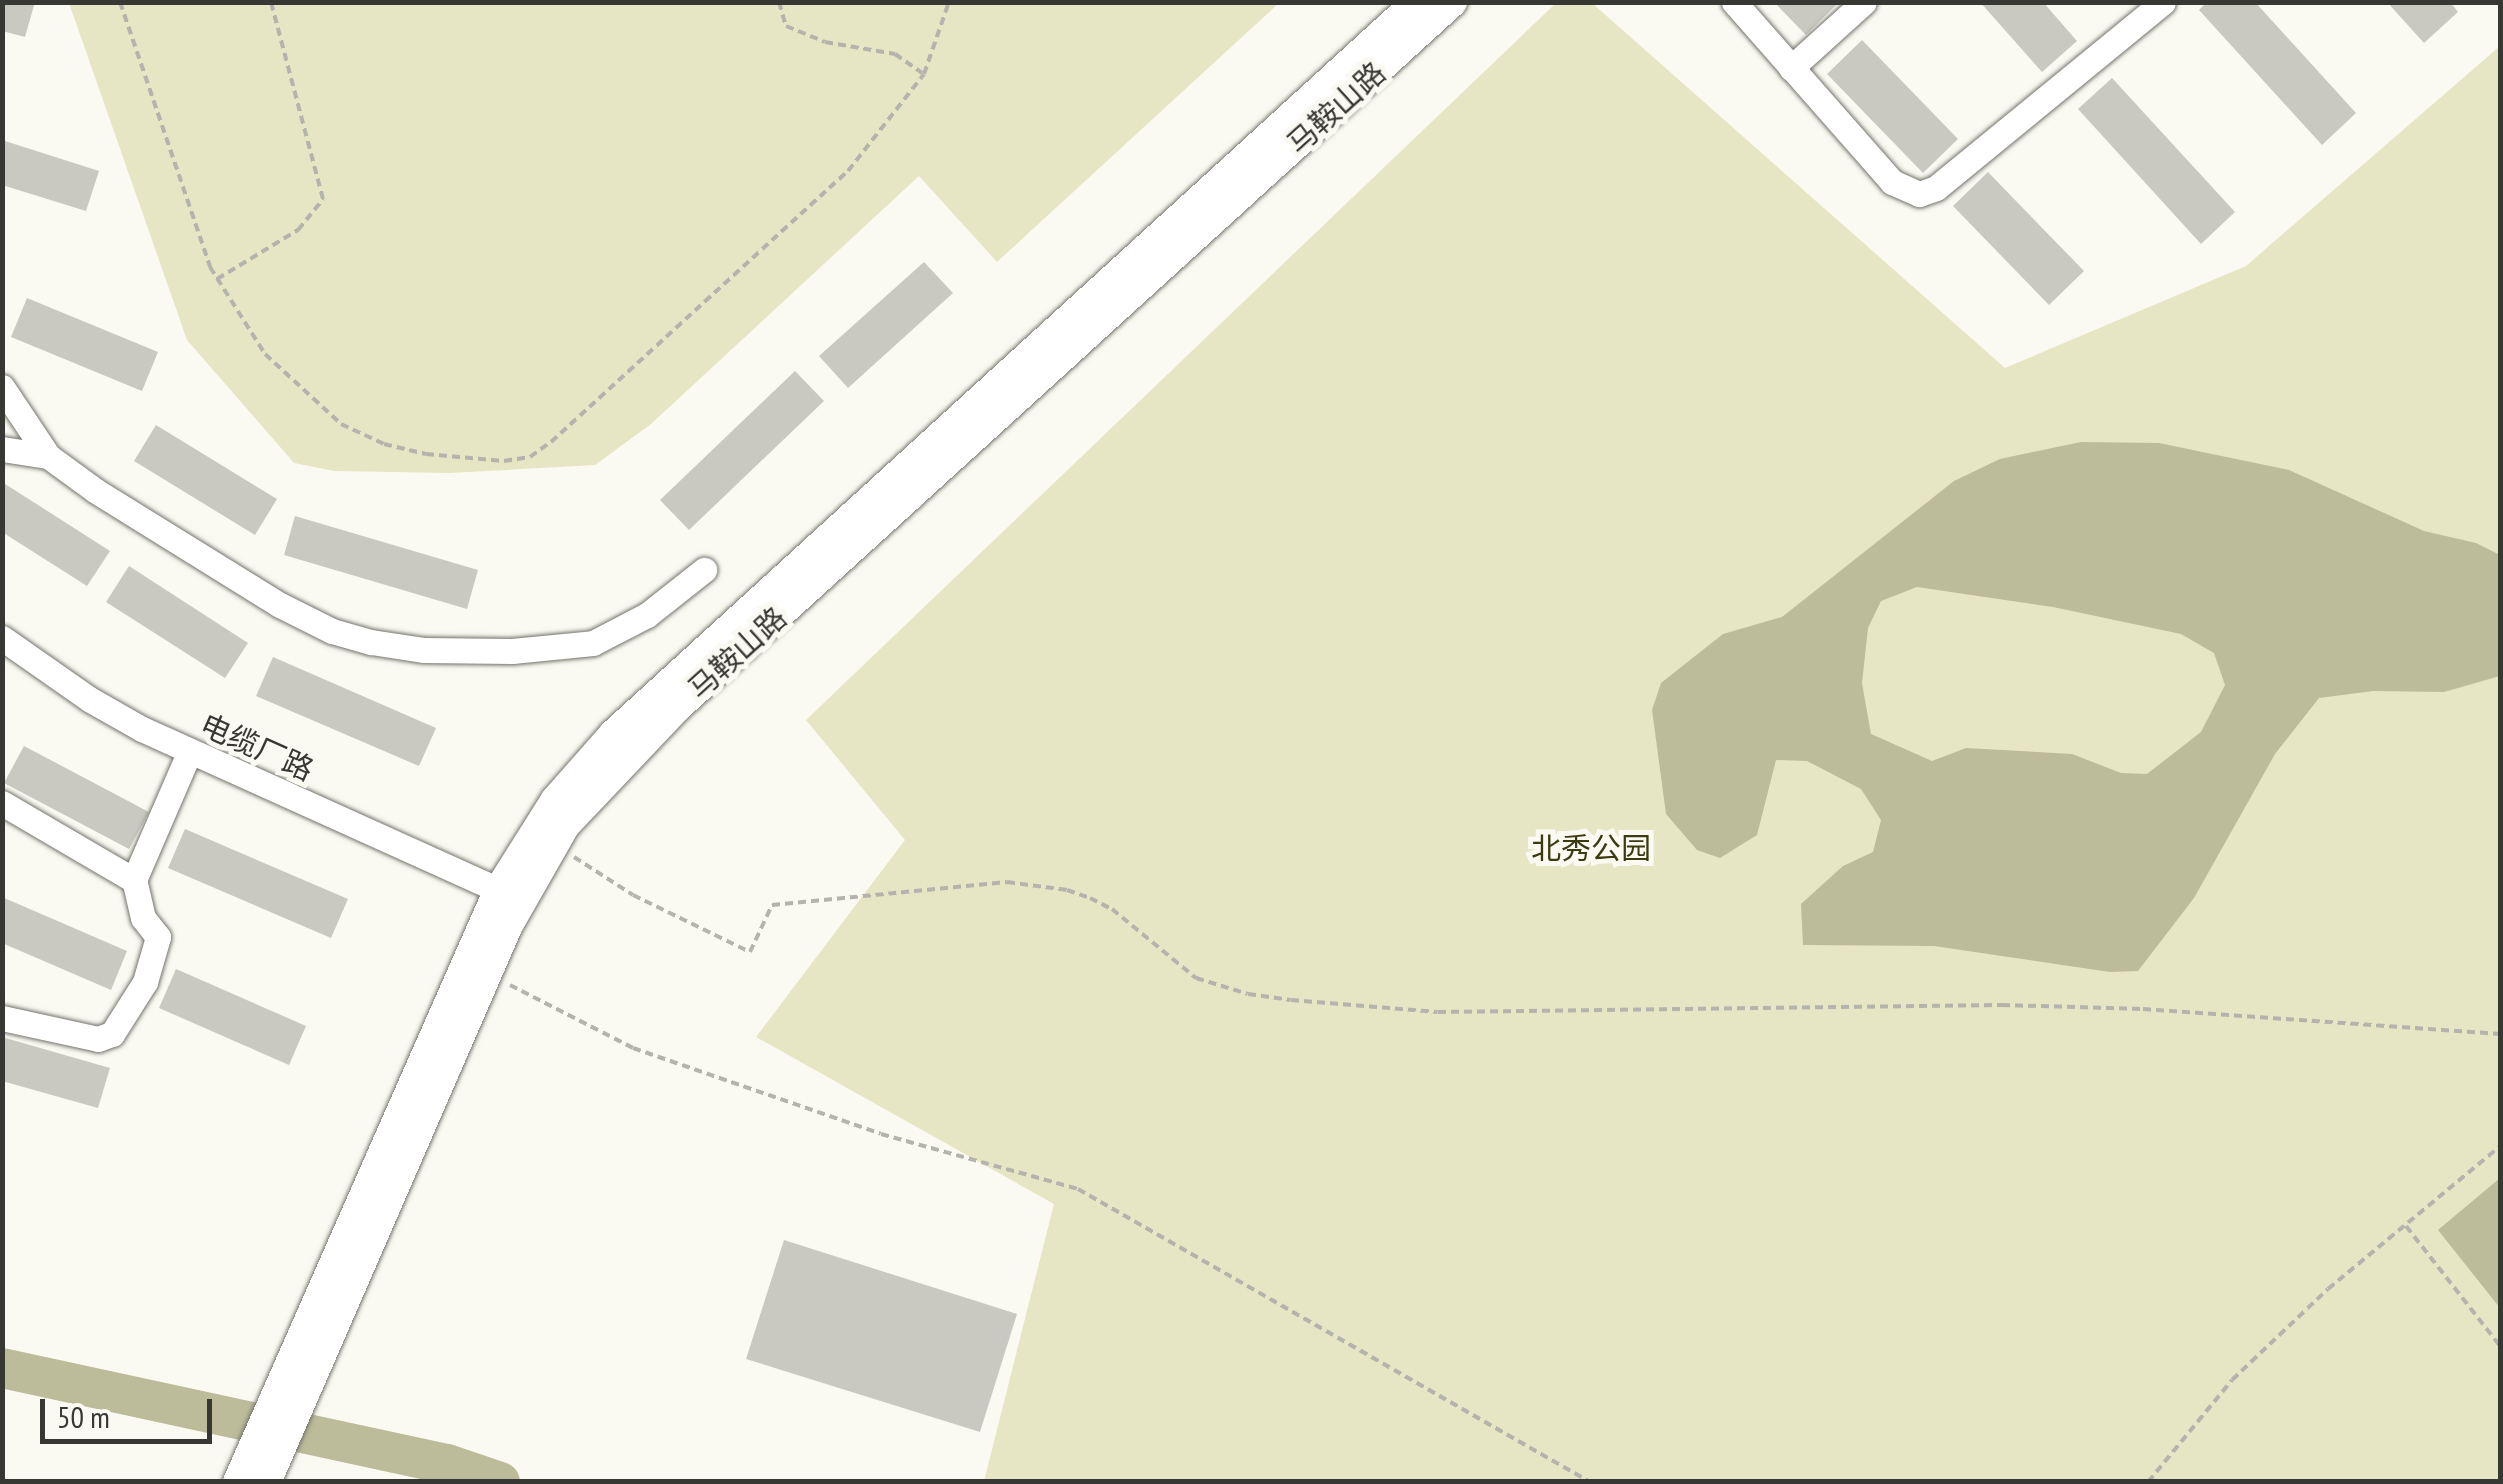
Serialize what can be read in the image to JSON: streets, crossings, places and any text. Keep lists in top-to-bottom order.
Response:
{
  "streets": {
    "main road": ["马鞍山路"],
    "street": ["电缆厂路"]
  },
  "crossings": [
    ["马鞍山路", "电缆厂路"]
  ],
  "parks": ["北秀公园"],
  "scale_bar": "50 m"
}
